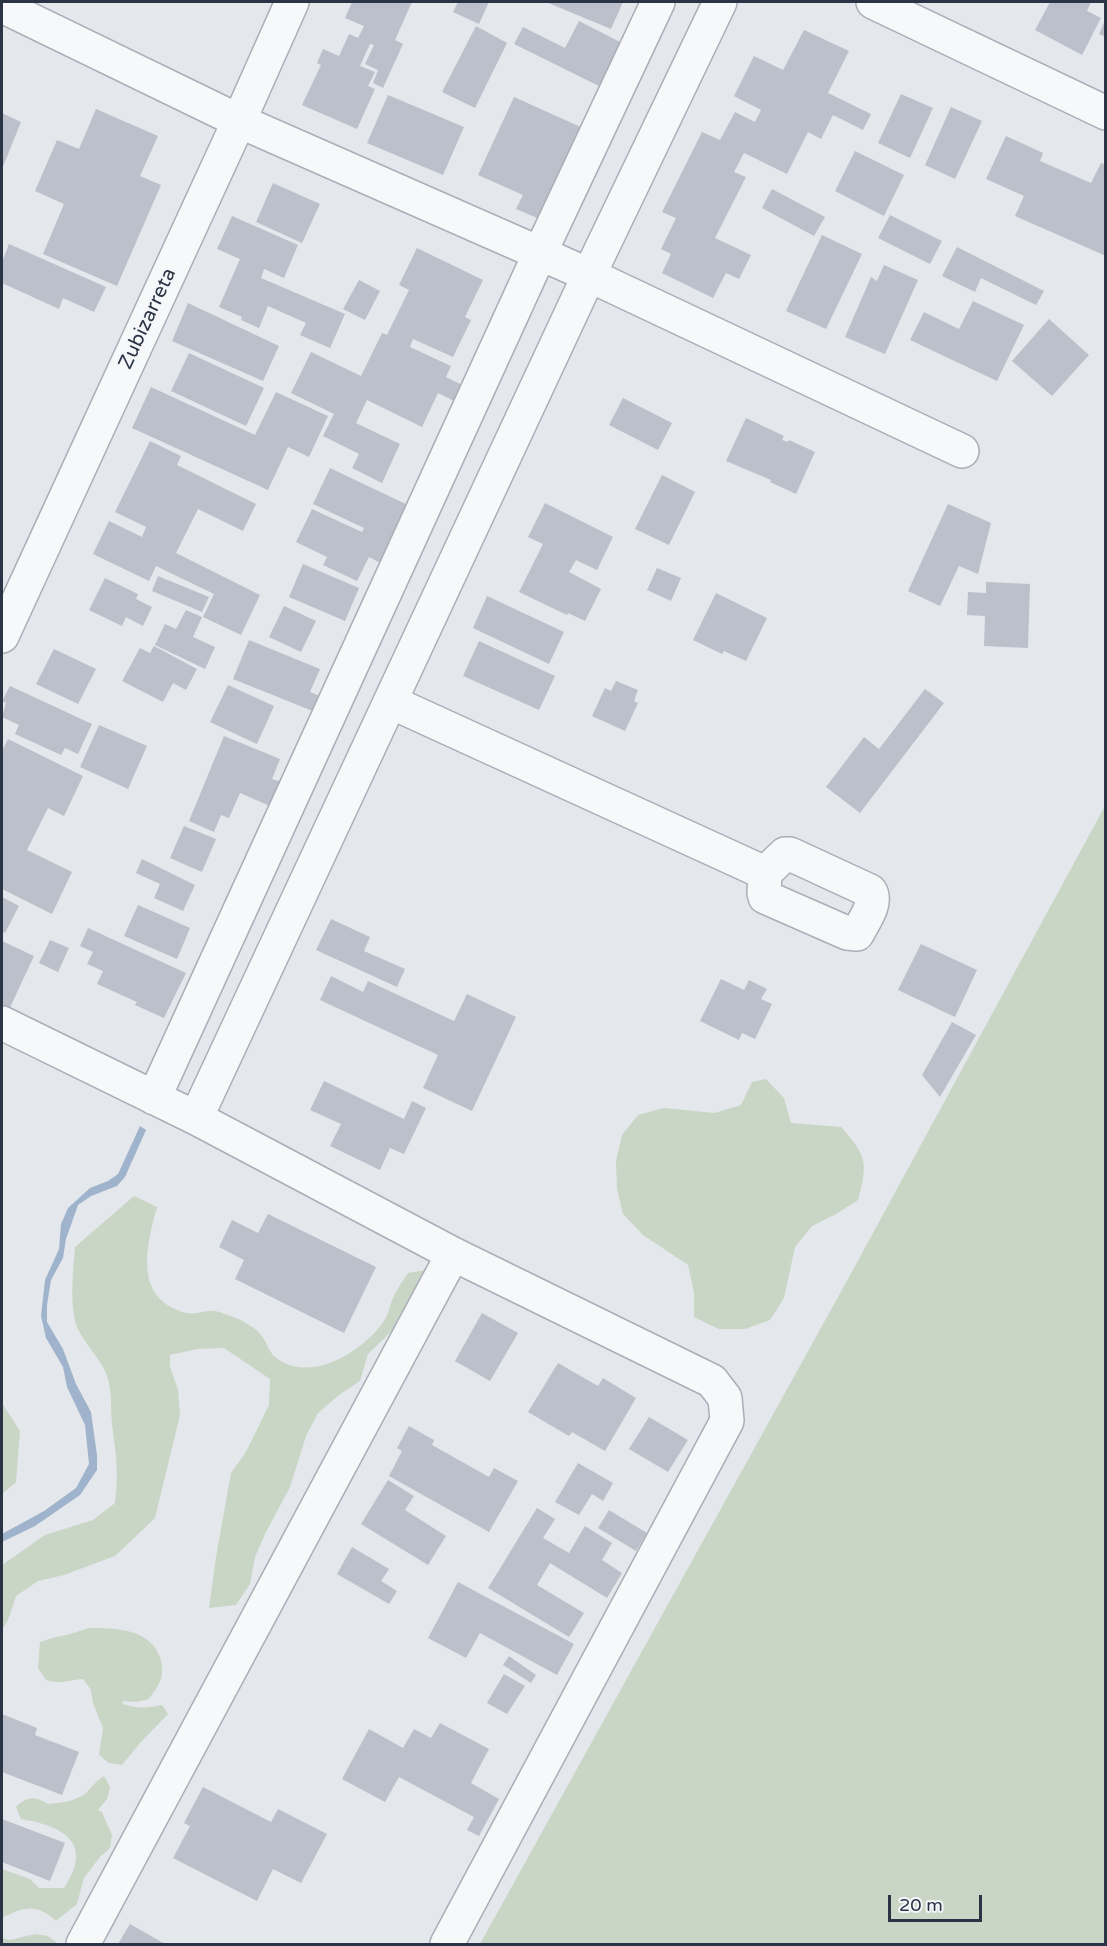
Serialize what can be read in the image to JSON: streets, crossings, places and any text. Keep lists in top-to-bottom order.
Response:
{
  "streets": {
    "street": ["Zubizarreta"]
  },
  "scale_bar": "20 m"
}
